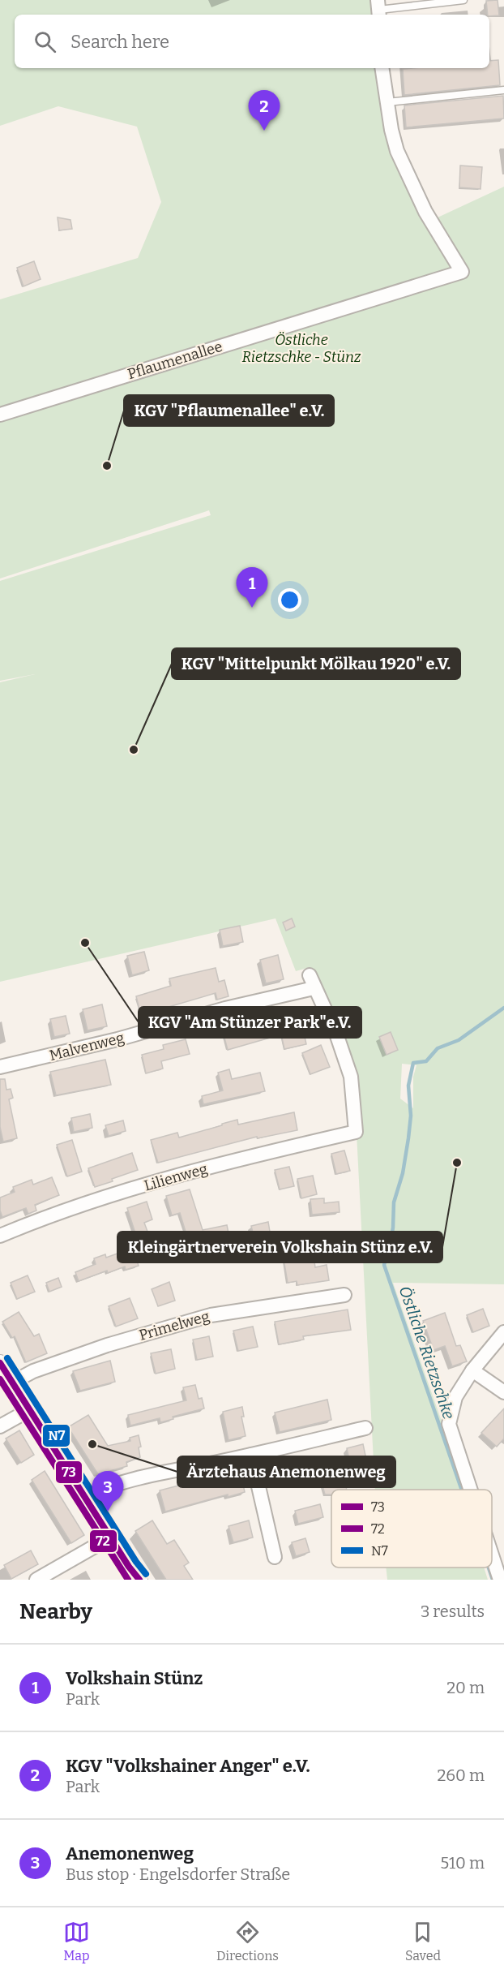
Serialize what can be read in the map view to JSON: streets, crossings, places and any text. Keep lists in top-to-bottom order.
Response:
{
  "streets": {
    "street": [
      "Pflaumenallee",
      "Malvenweg",
      "Lilienweg",
      "Primelweg"
    ]
  },
  "crossings": [
    ["Malvenweg", "Lilienweg"]
  ],
  "water": ["Östliche Rietzschke"],
  "parks": ["Östliche Rietzschke - Stünz"],
  "places": [
    "KGV \"Pflaumenallee\" e.V.",
    "KGV \"Mittelpunkt Mölkau 1920\" e.V.",
    "KGV \"Am Stünzer Park\"e.V.",
    "Kleingärtnerverein Volkshain Stünz e.V.",
    "Ärztehaus Anemonenweg"
  ],
  "lines": ["transit line N7", "transit line 73", "transit line 72"],
  "legend": ["73", "72", "N7"],
  "page": {
    "search": "Search here",
    "pins": ["2", "1", "3"],
    "heading": ["Nearby", "3 results"],
    "list": [
      {
        "mark": "1",
        "name": "Volkshain Stünz",
        "note": "Park",
        "value": "20 m"
      },
      {
        "mark": "2",
        "name": "KGV \"Volkshainer Anger\" e.V.",
        "note": "Park",
        "value": "260 m"
      },
      {
        "mark": "3",
        "name": "Anemonenweg",
        "note": "Bus stop · Engelsdorfer Straße",
        "value": "510 m"
      }
    ],
    "nav": ["Map", "Directions", "Saved"]
  }
}
